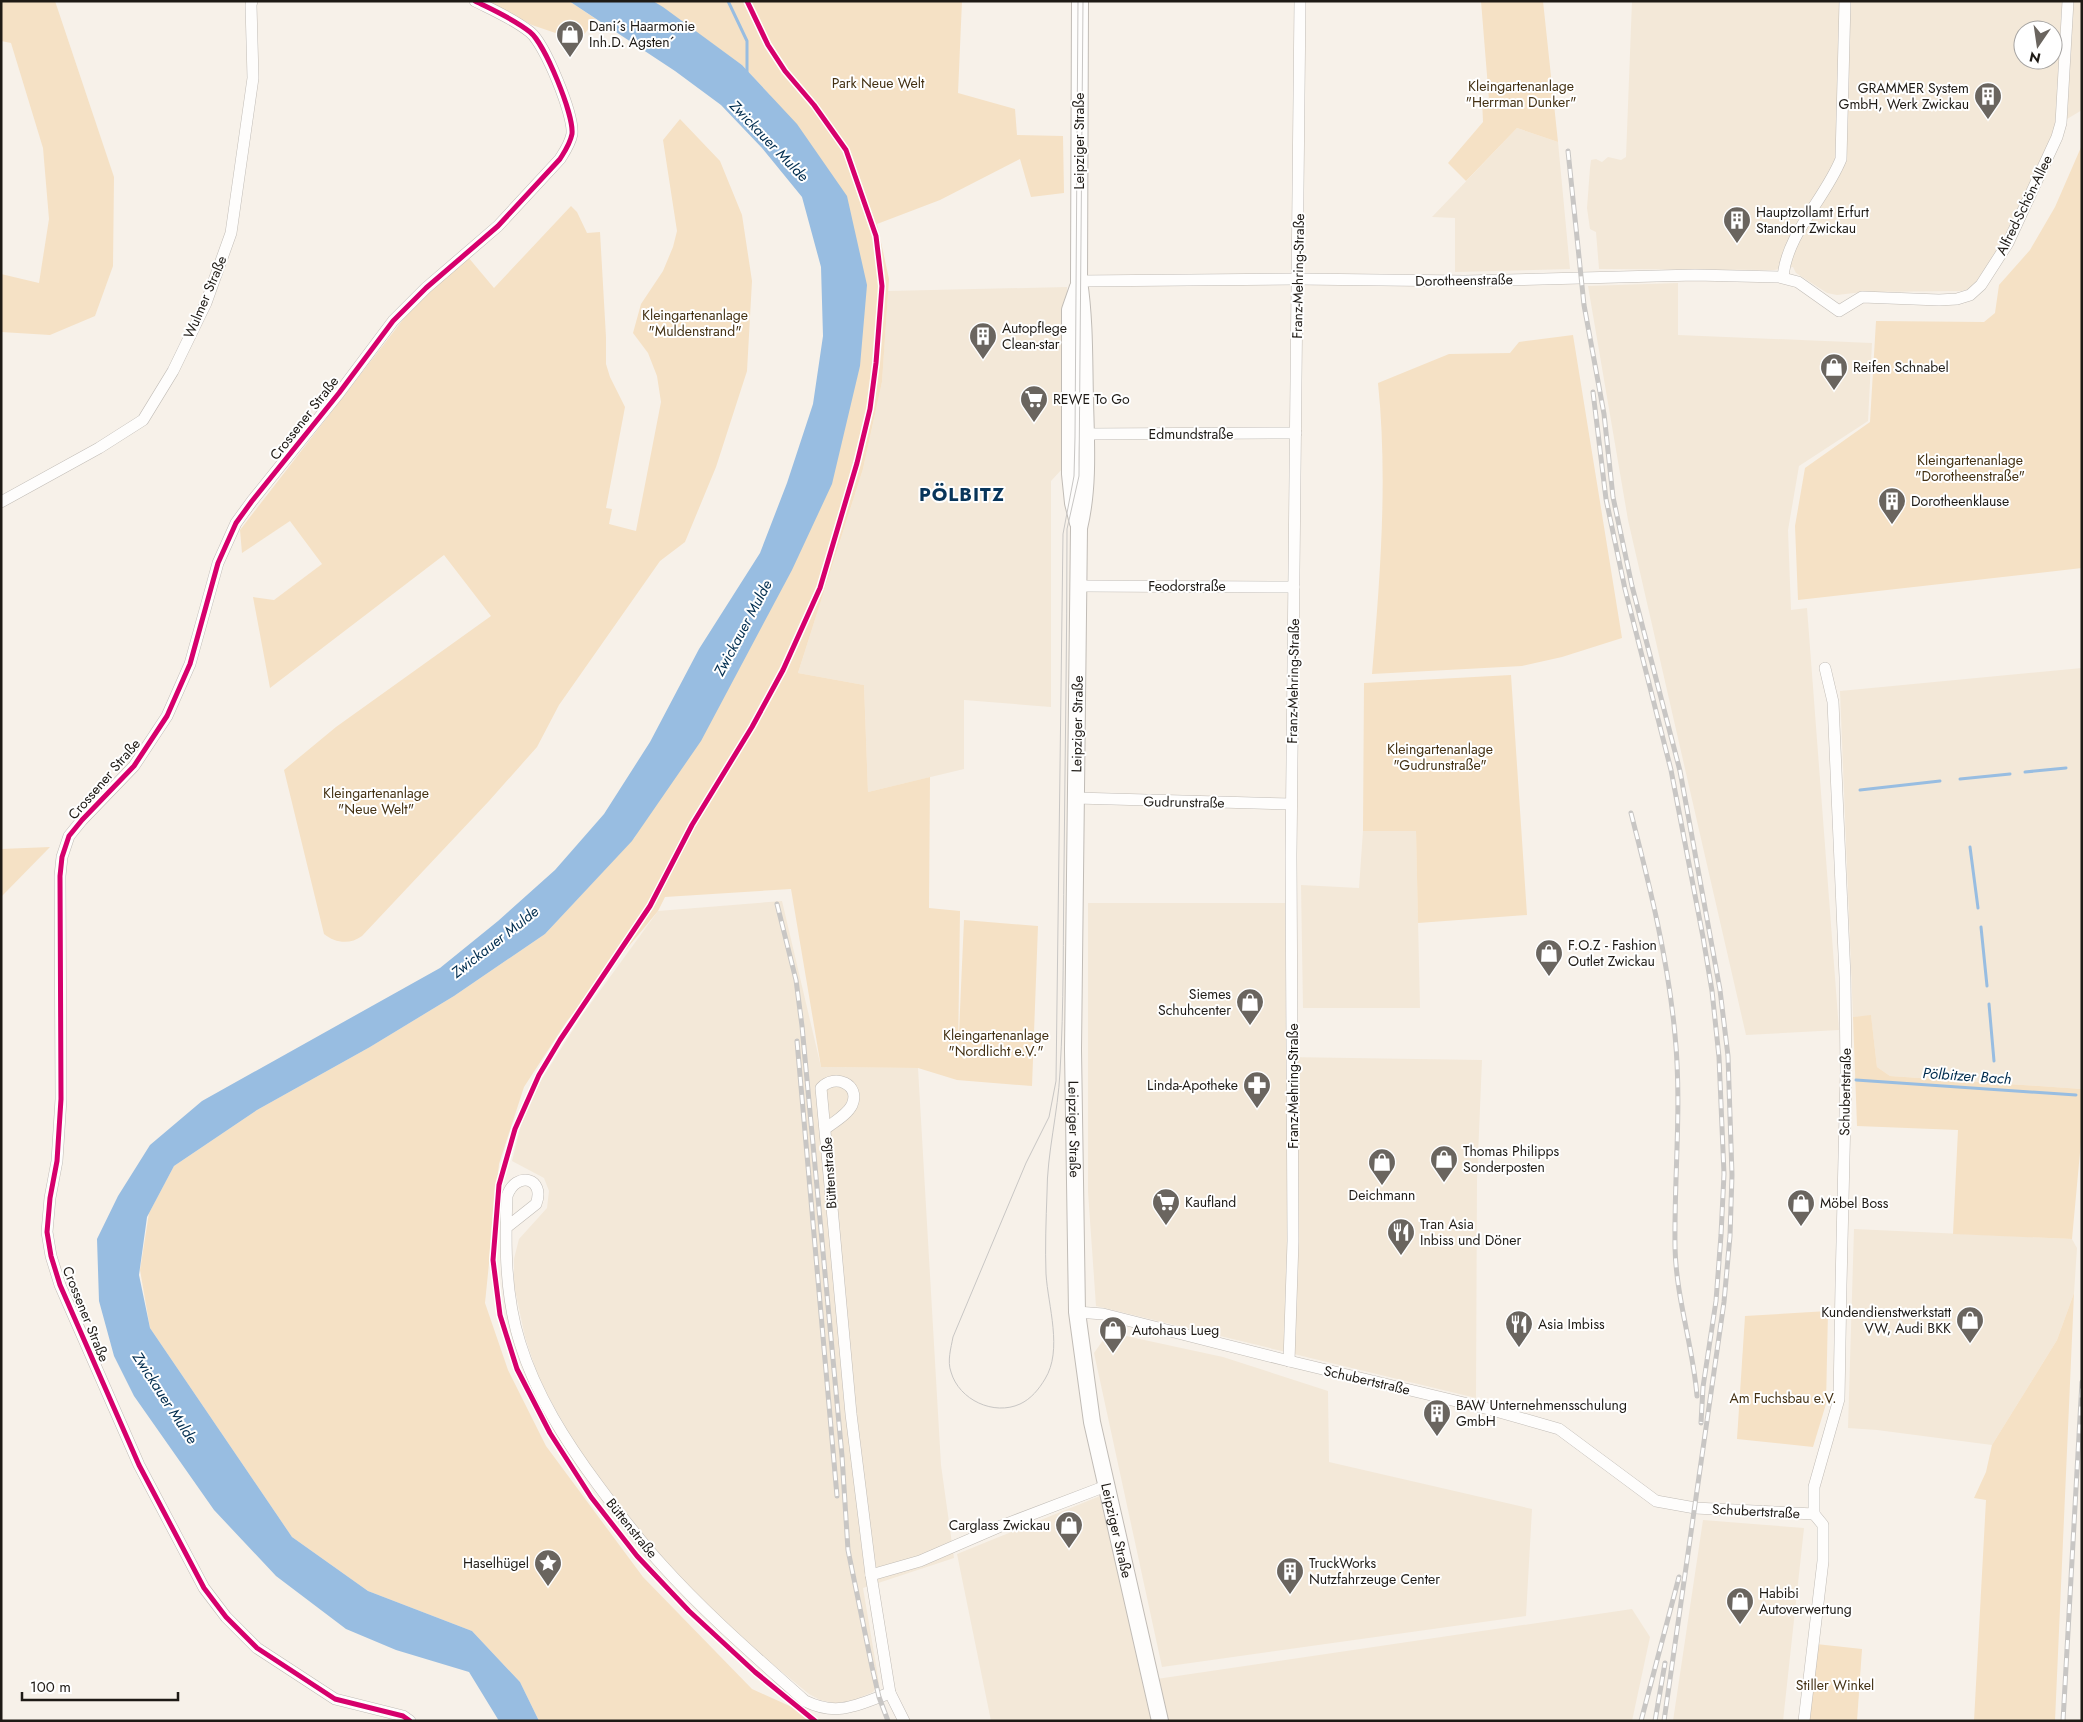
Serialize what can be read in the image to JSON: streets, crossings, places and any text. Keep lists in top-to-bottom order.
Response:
{
  "streets": {
    "street": [
      "Leipziger Straße",
      "Alfred-Schön-Allee",
      "Franz-Mehring-Straße",
      "Dorotheenstraße",
      "Wulmer Straße",
      "Crossener Straße",
      "Edmundstraße",
      "Feodorstraße",
      "Gudrunstraße",
      "Schubertstraße",
      "Büttenstraße"
    ]
  },
  "crossings": [
    ["Leipziger Straße", "Dorotheenstraße"],
    ["Leipziger Straße", "Edmundstraße"],
    ["Leipziger Straße", "Feodorstraße"],
    ["Leipziger Straße", "Gudrunstraße"],
    ["Leipziger Straße", "Schubertstraße"],
    ["Alfred-Schön-Allee", "Dorotheenstraße"],
    ["Franz-Mehring-Straße", "Dorotheenstraße"],
    ["Franz-Mehring-Straße", "Edmundstraße"],
    ["Franz-Mehring-Straße", "Feodorstraße"],
    ["Franz-Mehring-Straße", "Gudrunstraße"],
    ["Franz-Mehring-Straße", "Schubertstraße"]
  ],
  "districts": ["PÖLBITZ"],
  "water": ["Zwickauer Mulde", "Pölbitzer Bach"],
  "parks": [
    "Park Neue Welt",
    "Kleingartenanlage \"Herrman Dunker\"",
    "Kleingartenanlage \"Muldenstrand\"",
    "Kleingartenanlage \"Dorotheenstraße\"",
    "Kleingartenanlage \"Gudrunstraße\"",
    "Kleingartenanlage \"Neue Welt\"",
    "Kleingartenanlage \"Nordlicht e.V.\"",
    "Am Fuchsbau e.V.",
    "Stiller Winkel"
  ],
  "places": {
    "shop": [
      "Dani´s Haarmonie Inh.D. Agsten´",
      "Reifen Schnabel",
      "F.O.Z - Fashion Outlet Zwickau",
      "Siemes Schuhcenter",
      "Thomas Philipps Sonderposten",
      "Deichmann",
      "Möbel Boss",
      "Kundendienstwerkstatt VW, Audi BKK",
      "Autohaus Lueg",
      "Carglass Zwickau",
      "Habibi Autoverwertung"
    ],
    "building": [
      "GRAMMER System GmbH, Werk Zwickau",
      "Hauptzollamt Erfurt Standort Zwickau",
      "Autopflege Clean-star",
      "Dorotheenklause",
      "BAW Unternehmensschulung GmbH",
      "TruckWorks Nutzfahrzeuge Center"
    ],
    "supermarket": ["REWE To Go", "Kaufland"],
    "pharmacy": ["Linda-Apotheke"],
    "restaurant": ["Tran Asia Inbiss und Döner", "Asia Imbiss"],
    "place": ["Haselhügel"]
  },
  "scale_bar": "100 m",
  "north": "bottom"
}
